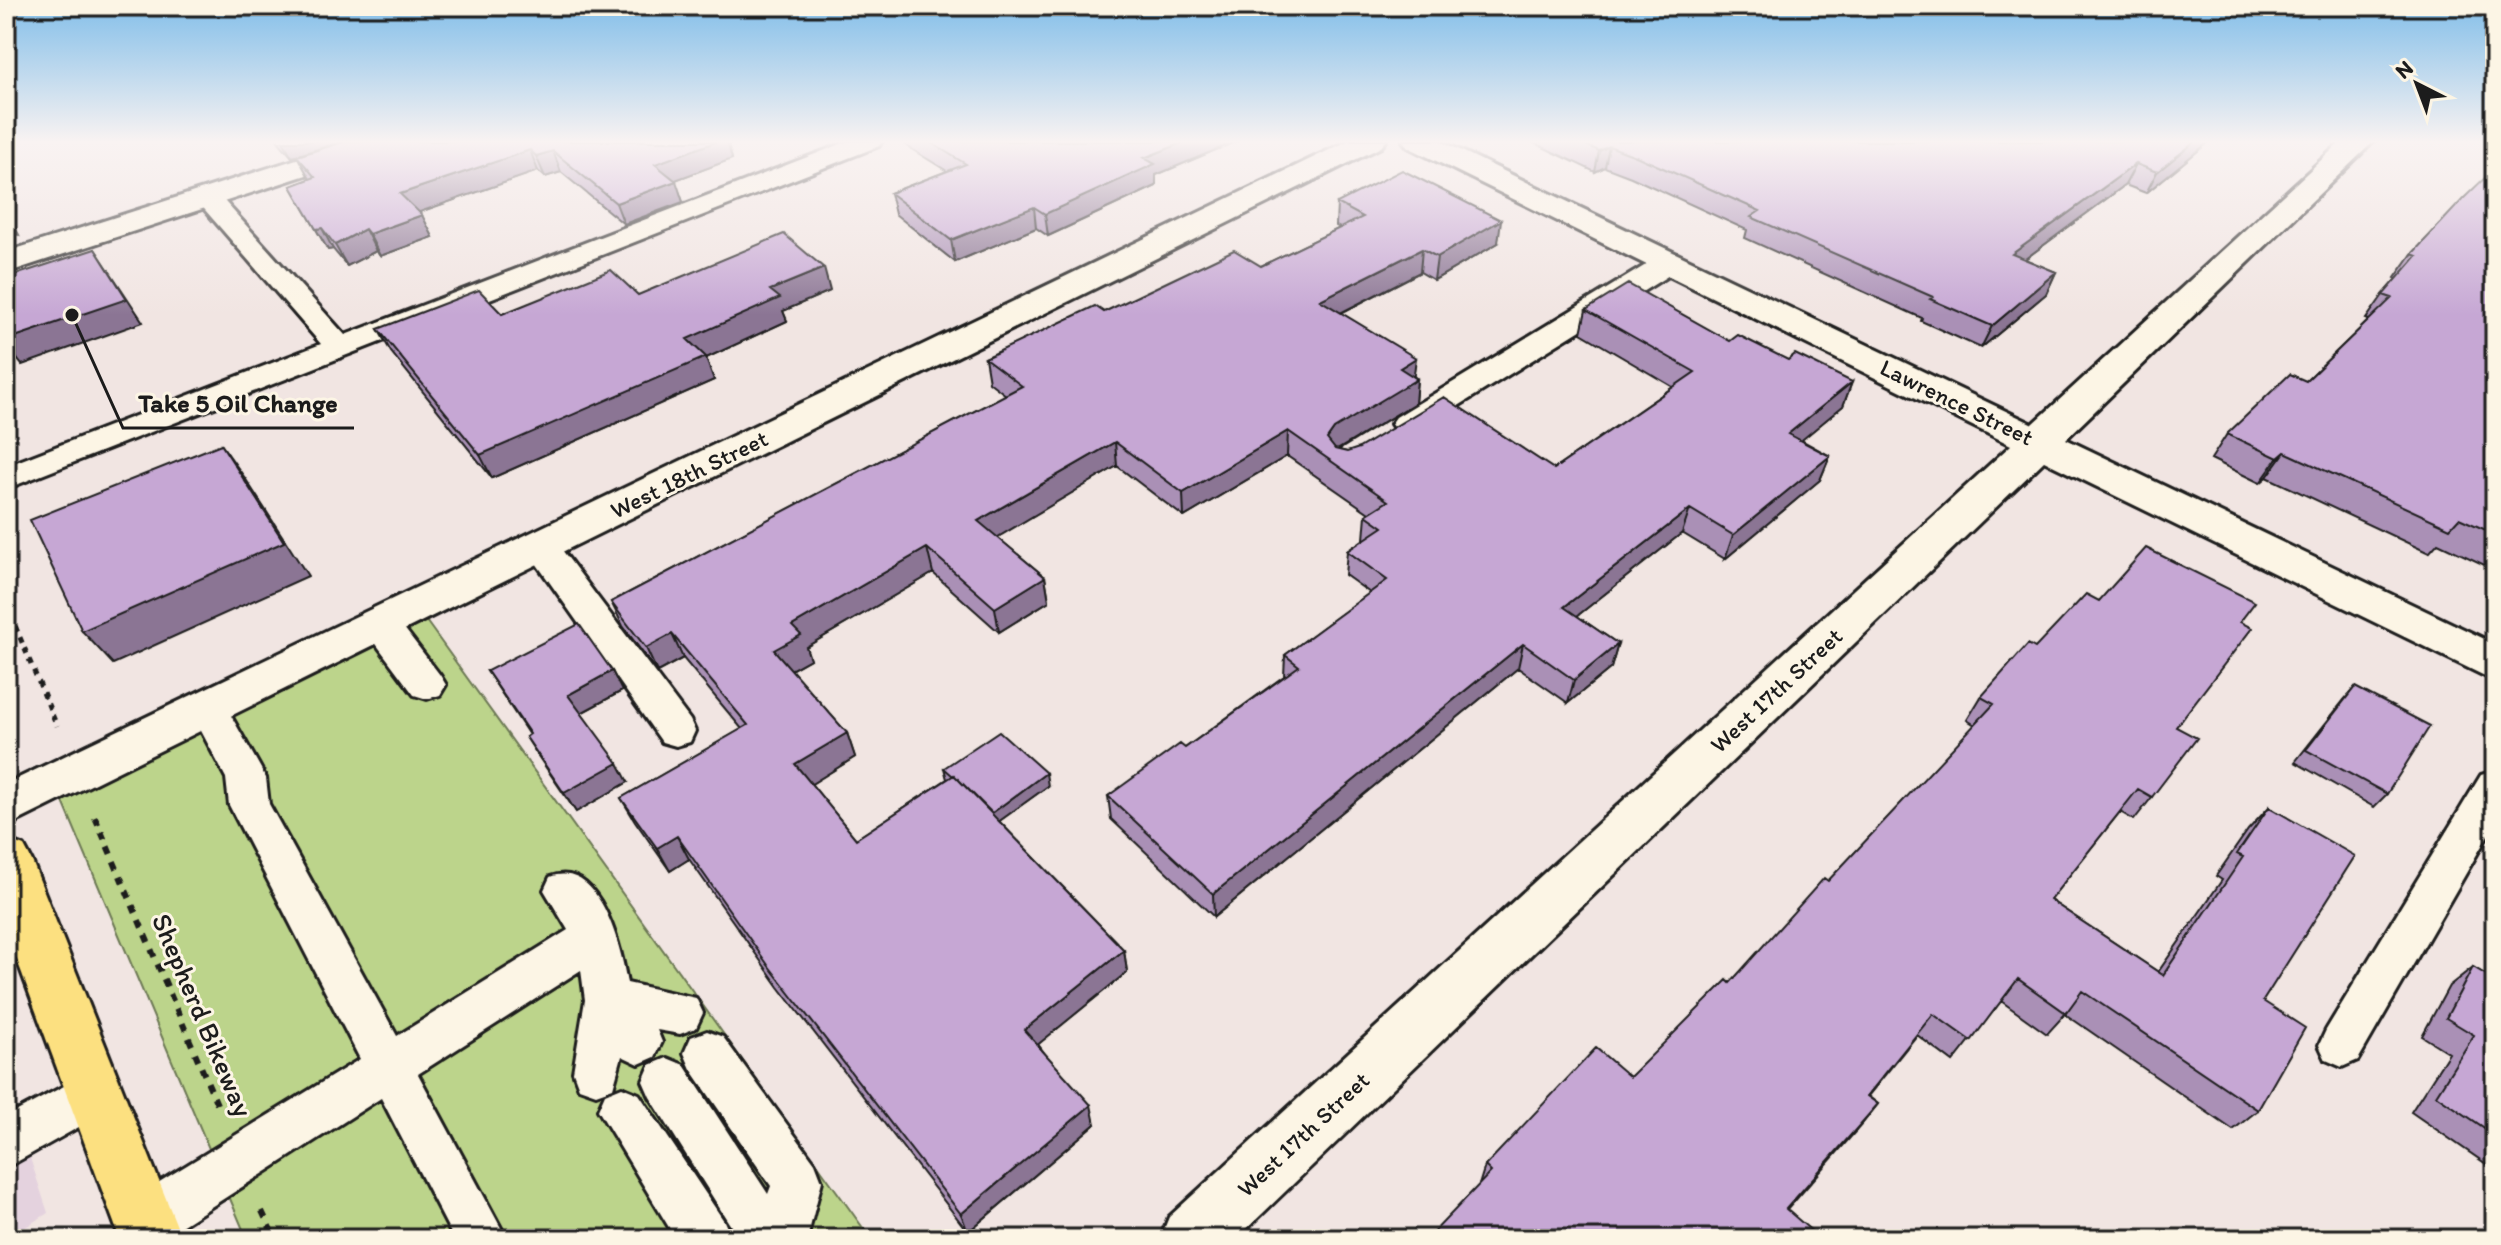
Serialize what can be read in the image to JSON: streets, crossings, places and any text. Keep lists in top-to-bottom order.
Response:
{
  "streets": {
    "street": ["Lawrence Street", "West 18th Street", "West 17th Street"],
    "path": ["Shepherd Bikeway"]
  },
  "crossings": [
    ["Lawrence Street", "West 17th Street"]
  ],
  "places": ["Take 5 Oil Change"],
  "north": "top left"
}
